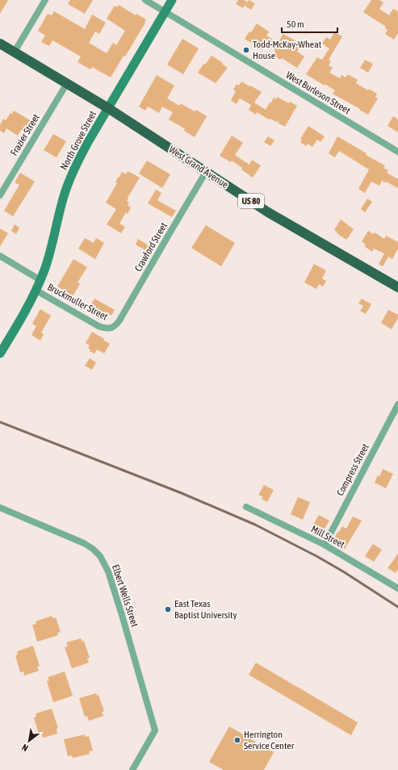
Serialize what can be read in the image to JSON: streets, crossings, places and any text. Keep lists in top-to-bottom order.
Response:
{
  "streets": {
    "highway": ["West Grand Avenue", "US 80"],
    "main road": ["North Grove Street"],
    "street": [
      "West Burleson Street",
      "Frazier Street",
      "Crawford Street",
      "Bruckmuller Street",
      "Compress Street",
      "Mill Street",
      "Elbert Wells Street"
    ]
  },
  "crossings": [
    ["West Burleson Street", "North Grove Street"],
    ["Frazier Street", "West Grand Avenue"],
    ["North Grove Street", "West Grand Avenue"],
    ["North Grove Street", "Bruckmuller Street"],
    ["West Grand Avenue", "Crawford Street"],
    ["Crawford Street", "Bruckmuller Street"],
    ["Compress Street", "Mill Street"]
  ],
  "places": ["Todd-McKay-Wheat House", "East Texas Baptist University", "Herrington Service Center"],
  "scale_bar": "50 m",
  "north": "bottom left"
}
